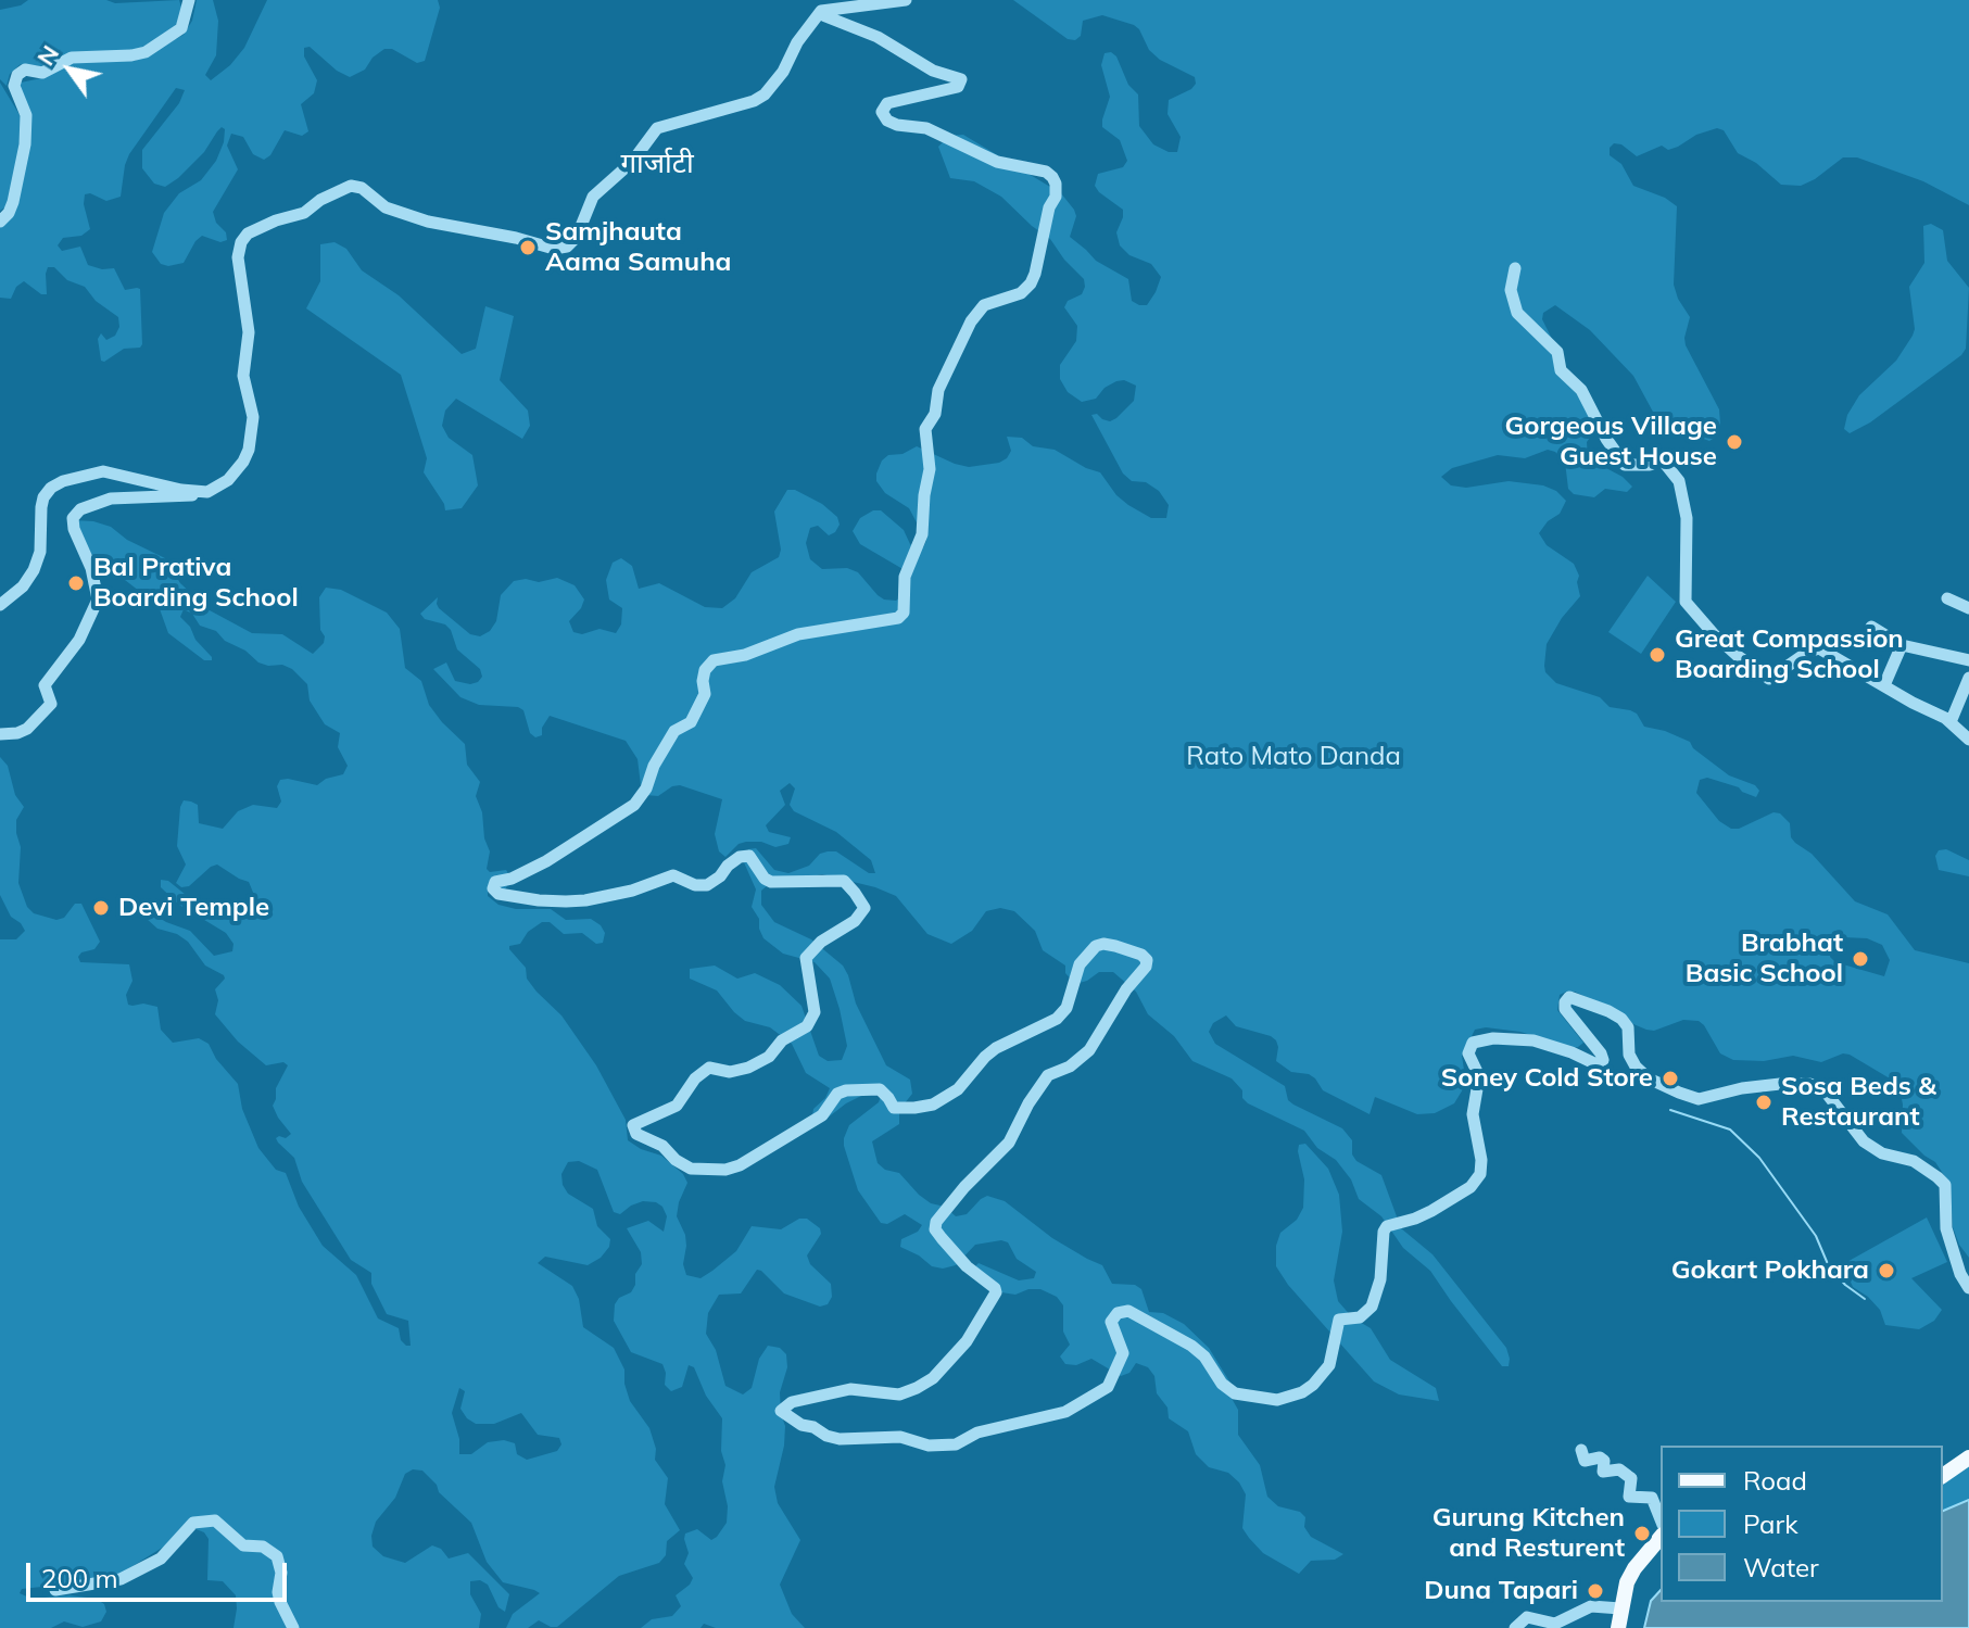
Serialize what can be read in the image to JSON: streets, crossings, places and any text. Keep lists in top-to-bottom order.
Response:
{
  "districts": ["गार्जाटी"],
  "parks": ["Rato Mato Danda"],
  "places": [
    "Samjhauta Aama Samuha",
    "Gorgeous Village Guest House",
    "Bal Prativa Boarding School",
    "Great Compassion Boarding School",
    "Devi Temple",
    "Brabhat Basic School",
    "Soney Cold Store",
    "Sosa Beds & Restaurant",
    "Gokart Pokhara",
    "Gurung Kitchen and Resturent",
    "Duna Tapari"
  ],
  "legend": ["Road", "Park", "Water"],
  "scale_bar": "200 m",
  "north": "top left"
}
